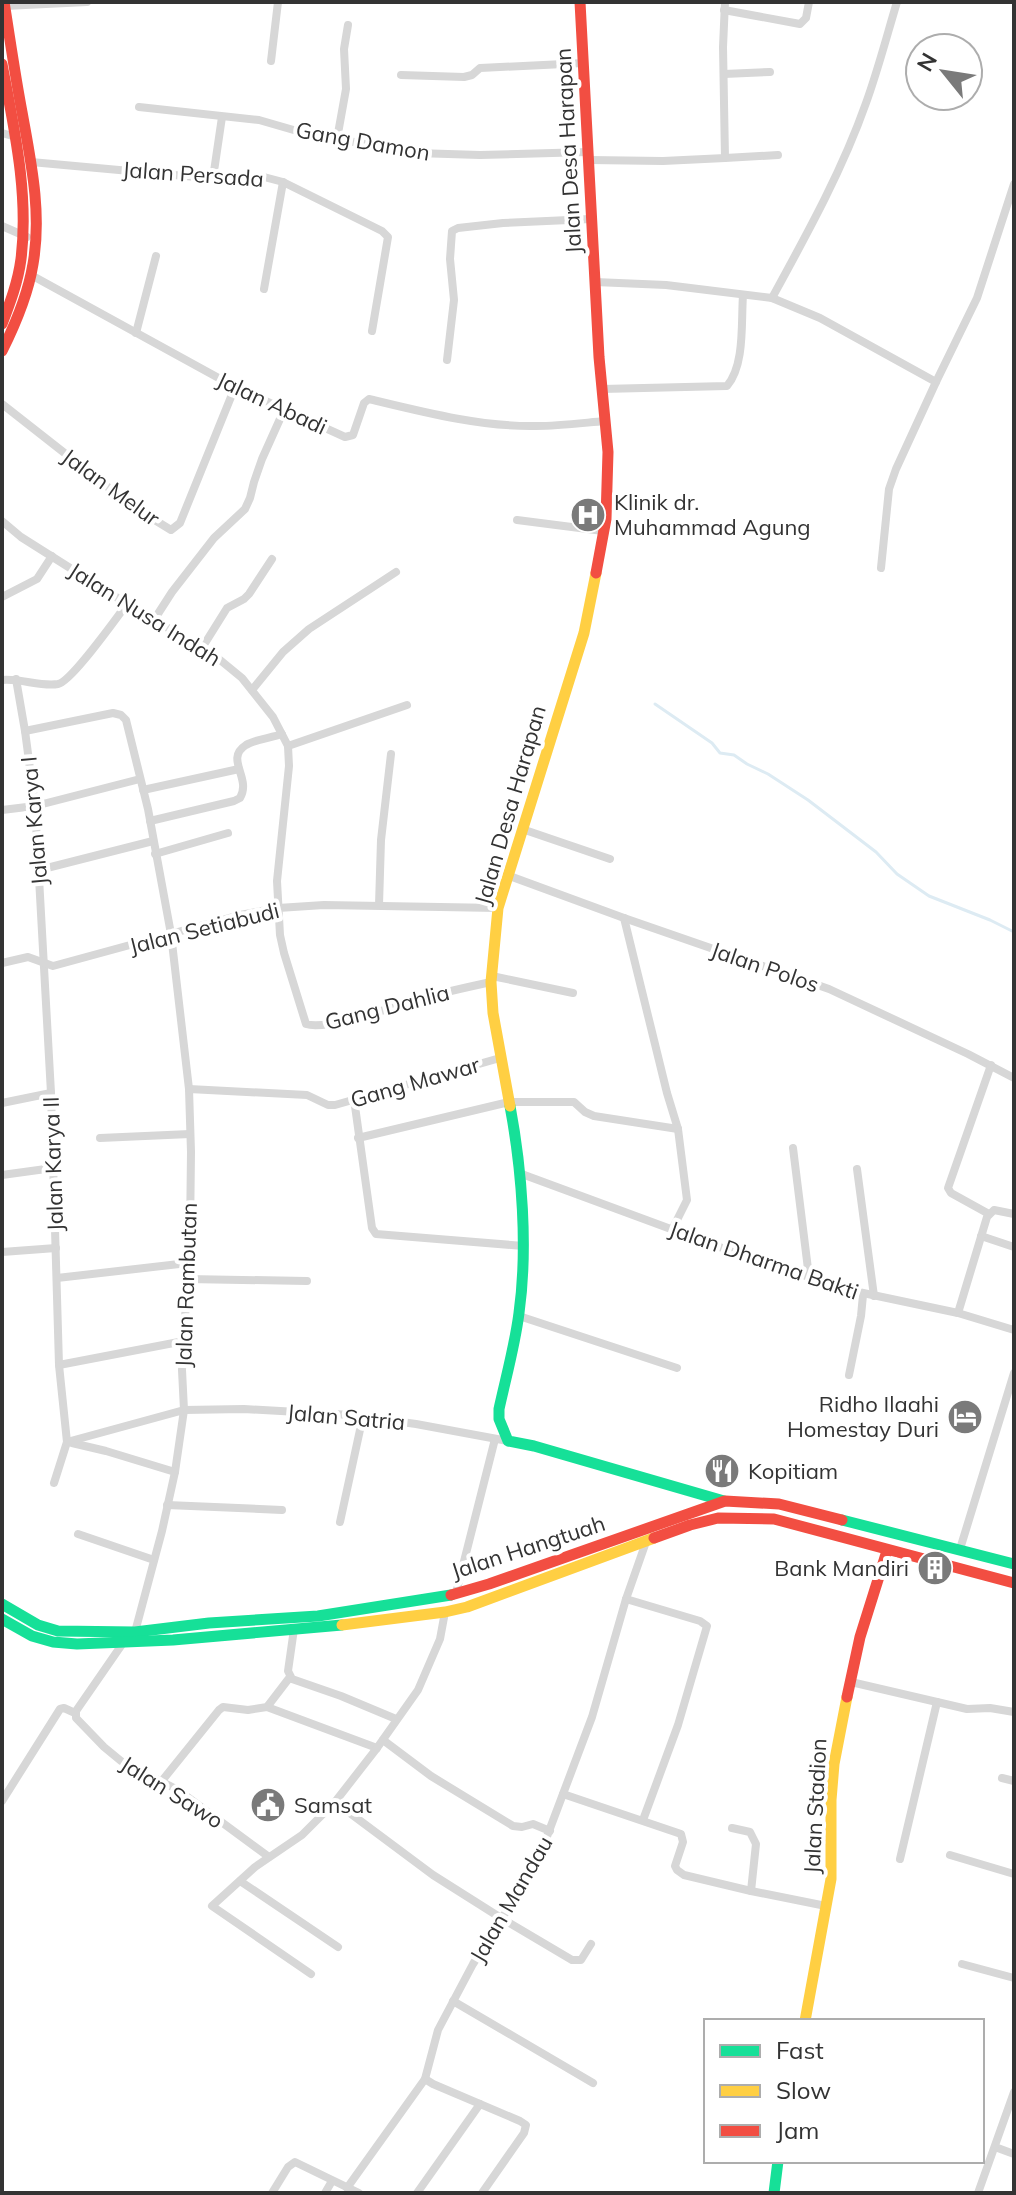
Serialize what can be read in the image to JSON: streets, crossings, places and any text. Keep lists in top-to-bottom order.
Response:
{
  "streets": {
    "main road": ["Jalan Desa Harapan", "Jalan Hangtuah", "Jalan Stadion"],
    "street": [
      "Gang Damon",
      "Jalan Persada",
      "Jalan Abadi",
      "Jalan Melur",
      "Jalan Nusa Indah",
      "Jalan Karya I",
      "Jalan Setiabudi",
      "Jalan Polos",
      "Gang Dahlia",
      "Gang Mawar",
      "Jalan Karya II",
      "Jalan Dharma Bakti",
      "Jalan Rambutan",
      "Jalan Satria",
      "Jalan Sawo",
      "Jalan Mandau"
    ]
  },
  "crossings": [
    ["Gang Damon", "Jalan Desa Harapan"],
    ["Jalan Desa Harapan", "Jalan Abadi"],
    ["Jalan Desa Harapan", "Jalan Setiabudi"],
    ["Jalan Desa Harapan", "Jalan Polos"],
    ["Jalan Desa Harapan", "Gang Dahlia"],
    ["Jalan Desa Harapan", "Gang Mawar"],
    ["Jalan Desa Harapan", "Jalan Dharma Bakti"],
    ["Jalan Desa Harapan", "Jalan Satria"],
    ["Jalan Abadi", "Jalan Melur"],
    ["Jalan Nusa Indah", "Jalan Setiabudi"],
    ["Jalan Nusa Indah", "Gang Dahlia"],
    ["Jalan Karya I", "Jalan Setiabudi"],
    ["Jalan Karya I", "Jalan Karya II"],
    ["Jalan Karya I", "Jalan Rambutan"],
    ["Jalan Setiabudi", "Gang Dahlia"],
    ["Jalan Setiabudi", "Jalan Karya II"],
    ["Jalan Setiabudi", "Jalan Rambutan"],
    ["Gang Mawar", "Jalan Rambutan"],
    ["Jalan Karya II", "Jalan Satria"],
    ["Jalan Rambutan", "Jalan Satria"],
    ["Jalan Rambutan", "Jalan Hangtuah"],
    ["Jalan Hangtuah", "Jalan Stadion"],
    ["Jalan Hangtuah", "Jalan Mandau"]
  ],
  "places": {
    "hospital": ["Klinik dr. Muhammad Agung"],
    "hotel": ["Ridho Ilaahi Homestay Duri"],
    "restaurant": ["Kopitiam"],
    "building": ["Bank Mandiri"],
    "public building": ["Samsat"]
  },
  "legend": ["Fast", "Slow", "Jam"],
  "north": "top left"
}
